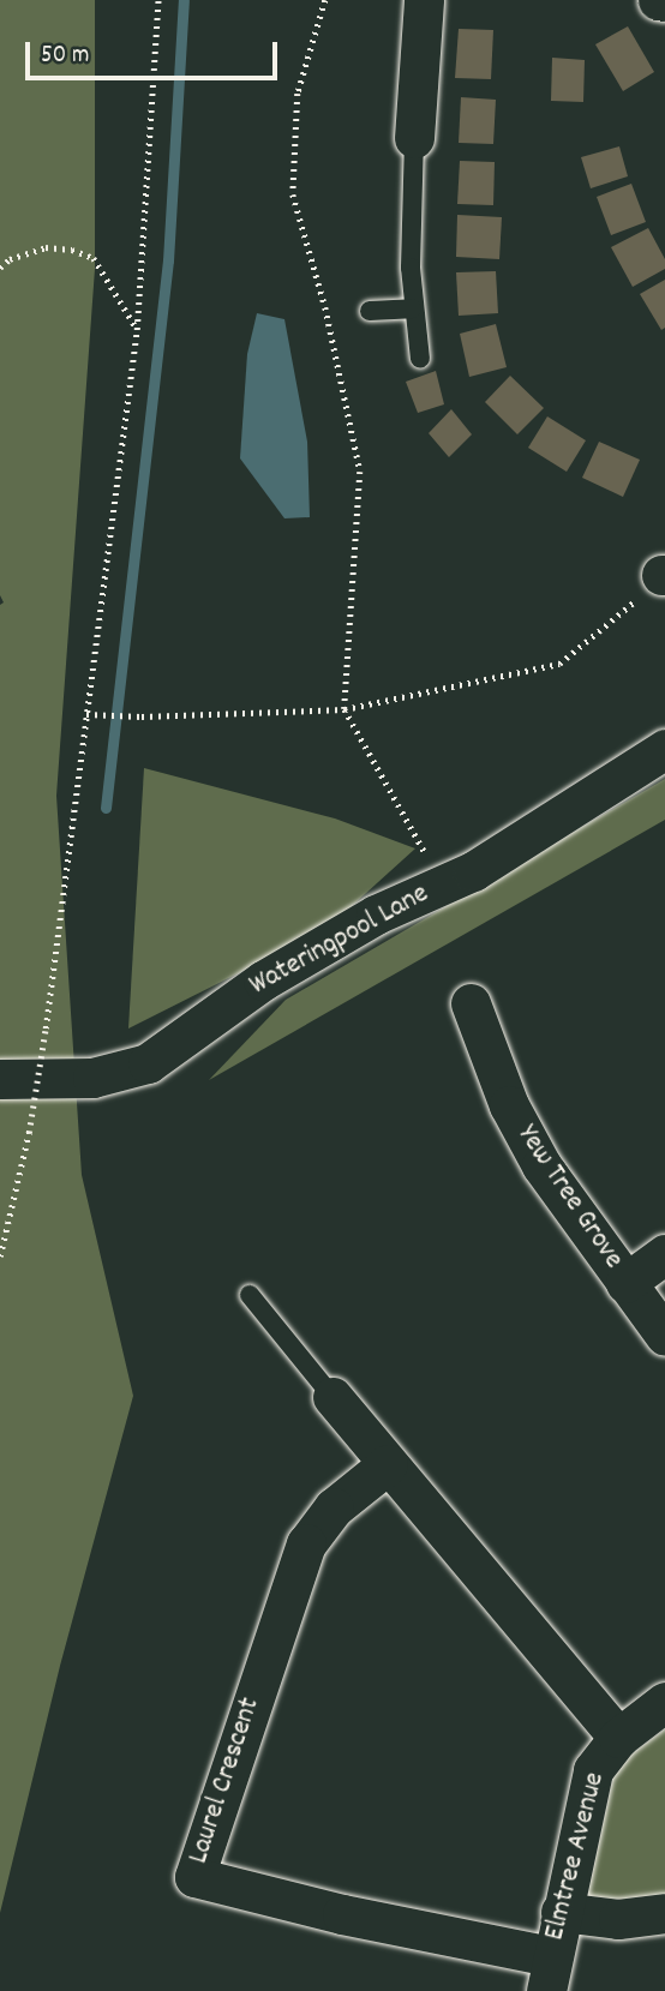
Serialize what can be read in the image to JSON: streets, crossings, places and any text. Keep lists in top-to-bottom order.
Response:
{
  "streets": {
    "street": [
      "Wateringpool Lane",
      "Yew Tree Grove",
      "Laurel Crescent",
      "Elmtree Avenue"
    ]
  },
  "crossings": [
    ["Laurel Crescent", "Elmtree Avenue"]
  ],
  "scale_bar": "50 m"
}
